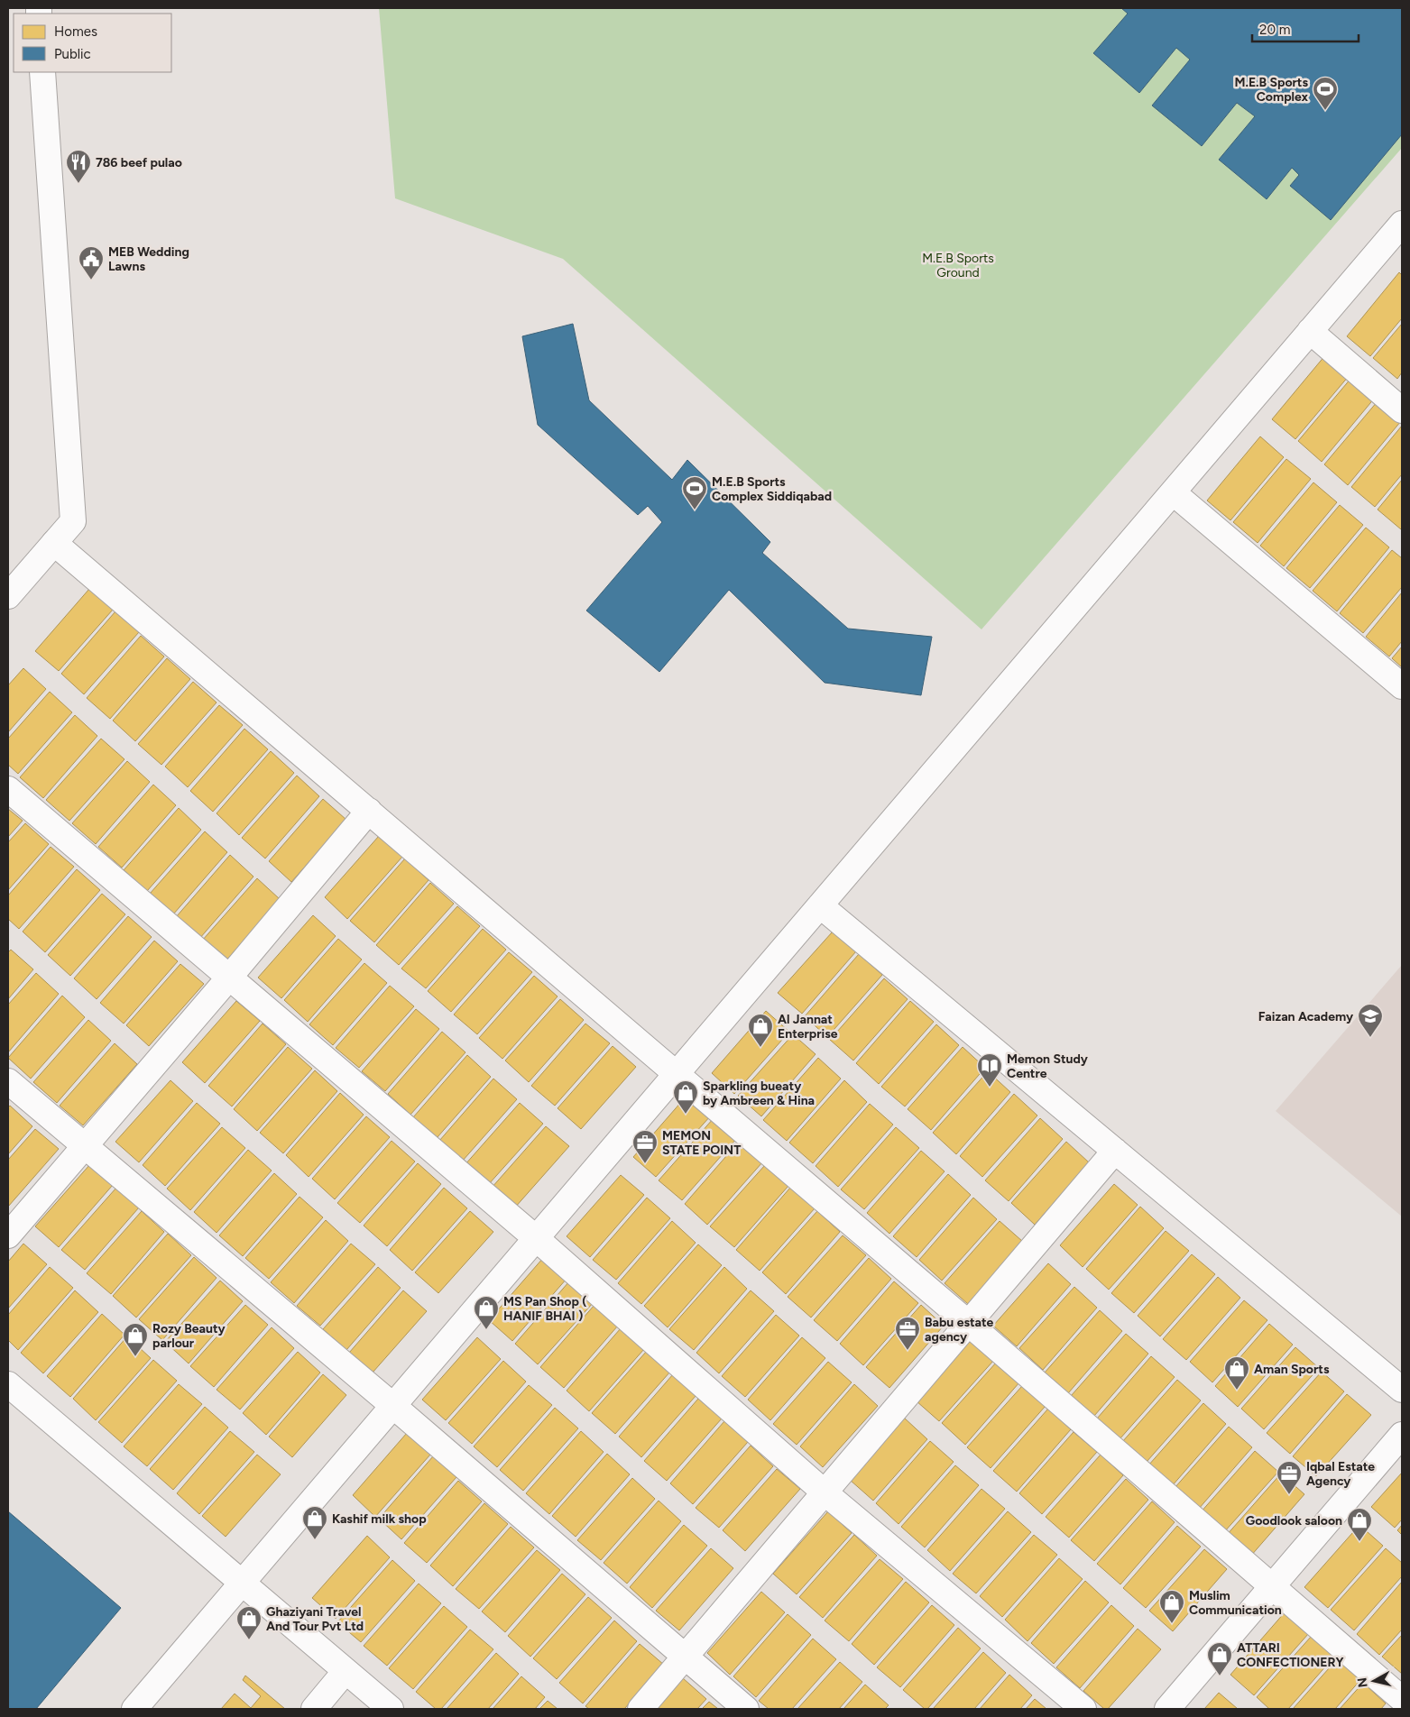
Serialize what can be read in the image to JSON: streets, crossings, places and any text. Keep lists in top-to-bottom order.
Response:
{
  "parks": ["M.E.B Sports Ground"],
  "places": {
    "sports": ["M.E.B Sports Complex", "M.E.B Sports Complex Siddiqabad"],
    "restaurant": ["786 beef pulao"],
    "public building": ["MEB Wedding Lawns"],
    "school or university": ["Faizan Academy"],
    "shop": [
      "Al Jannat Enterprise",
      "Sparkling bueaty by Ambreen & Hina",
      "MS Pan Shop ( HANIF BHAI )",
      "Rozy Beauty parlour",
      "Aman Sports",
      "Kashif milk shop",
      "Goodlook saloon",
      "Muslim Communication",
      "Ghaziyani Travel And Tour Pvt Ltd",
      "ATTARI CONFECTIONERY"
    ],
    "library": ["Memon Study Centre"],
    "office": ["MEMON STATE POINT", "Babu estate agency", "Iqbal Estate Agency"]
  },
  "legend": ["Homes", "Public"],
  "scale_bar": "20 m",
  "north": "left"
}
